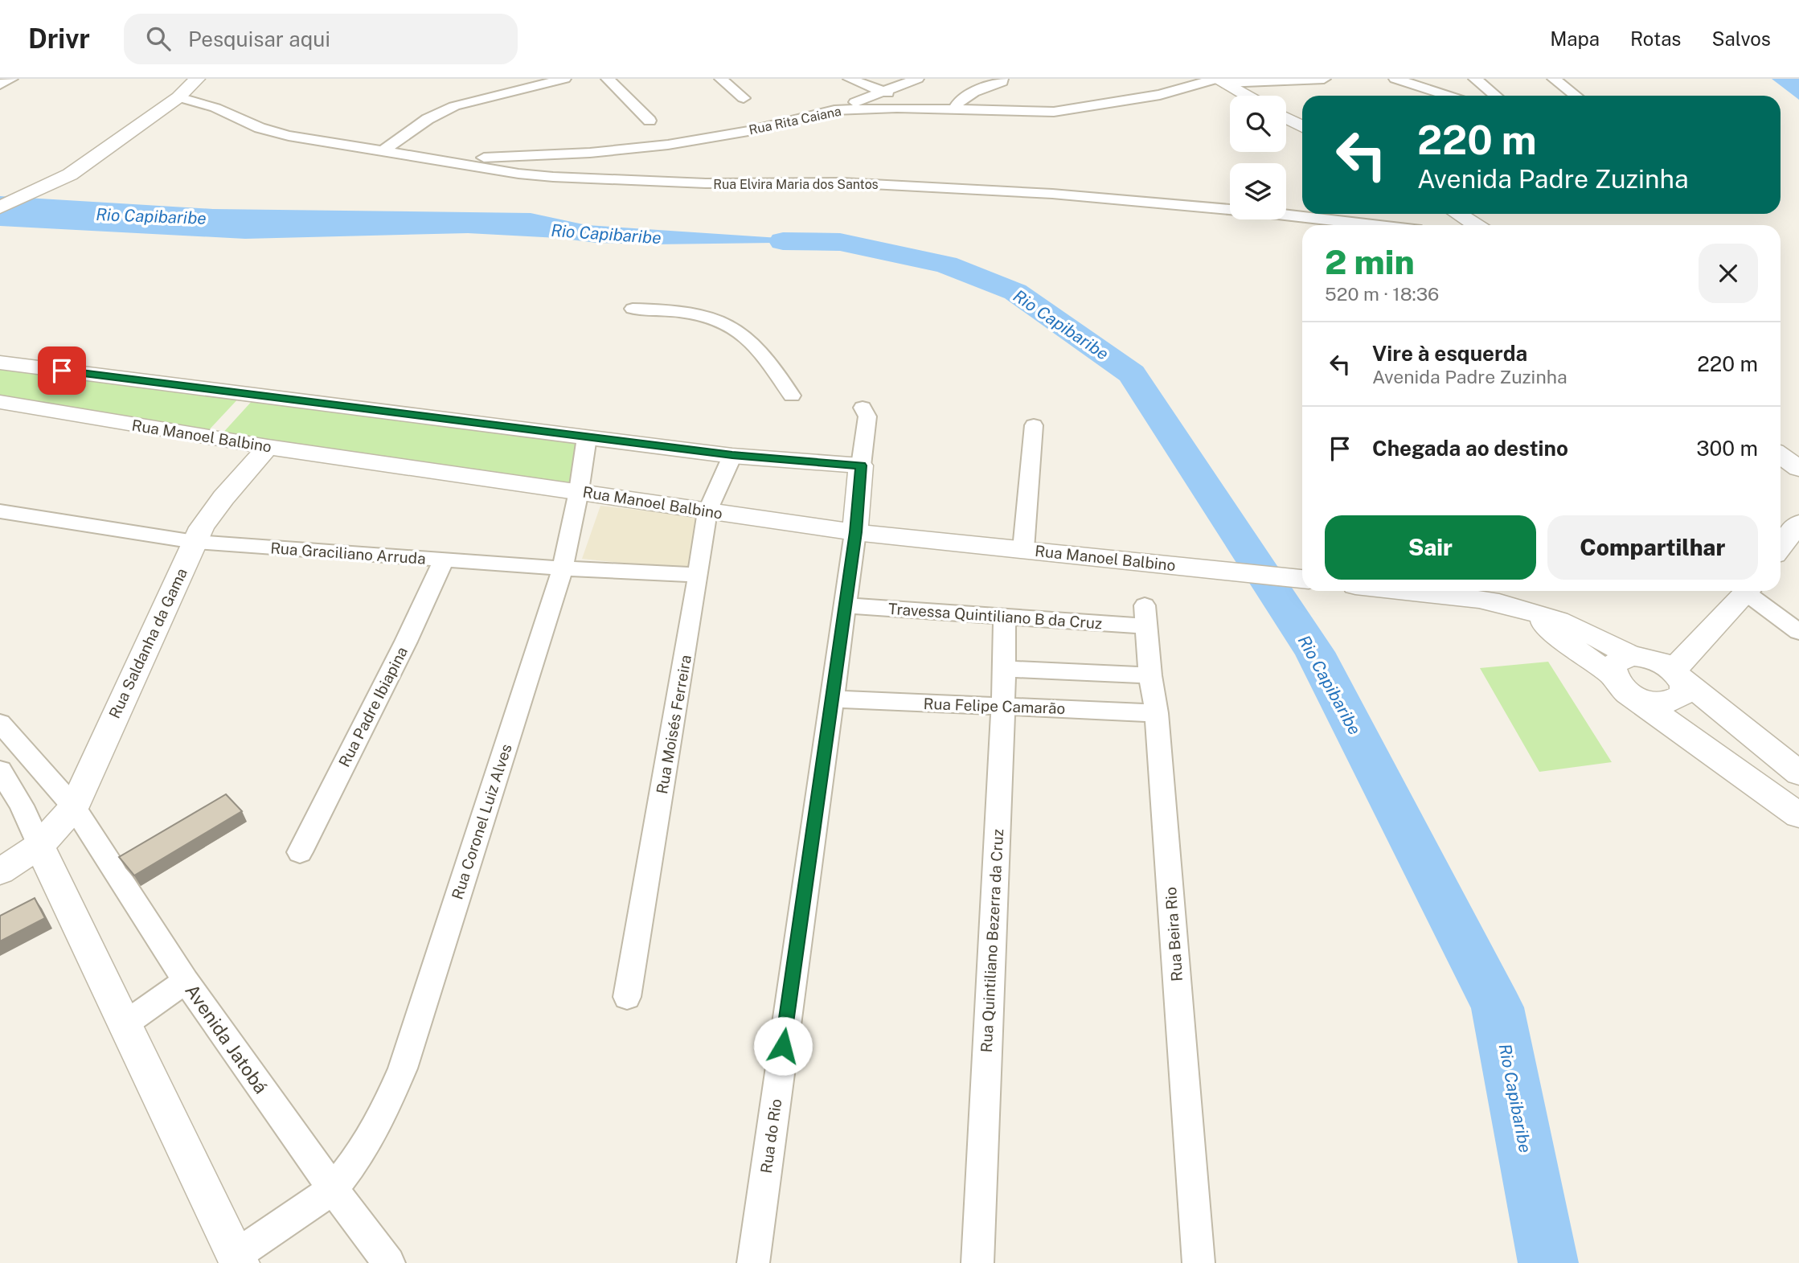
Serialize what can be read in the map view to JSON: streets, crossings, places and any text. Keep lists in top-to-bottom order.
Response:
{
  "streets": {
    "street": [
      "Rua Rita Caiana",
      "Rua Elvira Maria dos Santos",
      "Rua Manoel Balbino",
      "Rua Graciliano Arruda",
      "Travessa Quintiliano B da Cruz",
      "Rua Saldanha da Gama",
      "Rua Felipe Camarão",
      "Rua Padre Ibiapina",
      "Rua Moisés Ferreira",
      "Rua Coronel Luiz Alves",
      "Rua Beira Rio",
      "Rua Quintiliano Bezerra da Cruz",
      "Avenida Jatobá",
      "Rua do Rio"
    ]
  },
  "crossings": [
    ["Rua Rita Caiana", "Rua Elvira Maria dos Santos"],
    ["Rua Manoel Balbino", "Rua Saldanha da Gama"],
    ["Rua Manoel Balbino", "Rua Moisés Ferreira"],
    ["Rua Manoel Balbino", "Rua Coronel Luiz Alves"],
    ["Rua Manoel Balbino", "Rua do Rio"],
    ["Rua Graciliano Arruda", "Rua Saldanha da Gama"],
    ["Rua Graciliano Arruda", "Rua Padre Ibiapina"],
    ["Rua Graciliano Arruda", "Rua Moisés Ferreira"],
    ["Rua Graciliano Arruda", "Rua Coronel Luiz Alves"],
    ["Travessa Quintiliano B da Cruz", "Rua Beira Rio"],
    ["Travessa Quintiliano B da Cruz", "Rua Quintiliano Bezerra da Cruz"],
    ["Travessa Quintiliano B da Cruz", "Rua do Rio"],
    ["Rua Saldanha da Gama", "Avenida Jatobá"],
    ["Rua Felipe Camarão", "Rua Beira Rio"],
    ["Rua Felipe Camarão", "Rua Quintiliano Bezerra da Cruz"],
    ["Rua Felipe Camarão", "Rua do Rio"],
    ["Rua Coronel Luiz Alves", "Avenida Jatobá"]
  ],
  "water": ["Rio Capibaribe"],
  "page": {
    "header": "Drivr",
    "search": "Pesquisar aqui",
    "nav": ["Mapa", "Rotas", "Salvos"],
    "turn": ["220 m", "Avenida Padre Zuzinha"],
    "heading": ["2 min", "520 m · 18:36"],
    "list": [
      {
        "name": "Vire à esquerda",
        "note": "Avenida Padre Zuzinha",
        "value": "220 m"
      },
      {
        "name": "Chegada ao destino",
        "value": "300 m"
      }
    ],
    "buttons": ["Sair", "Compartilhar"]
  }
}
